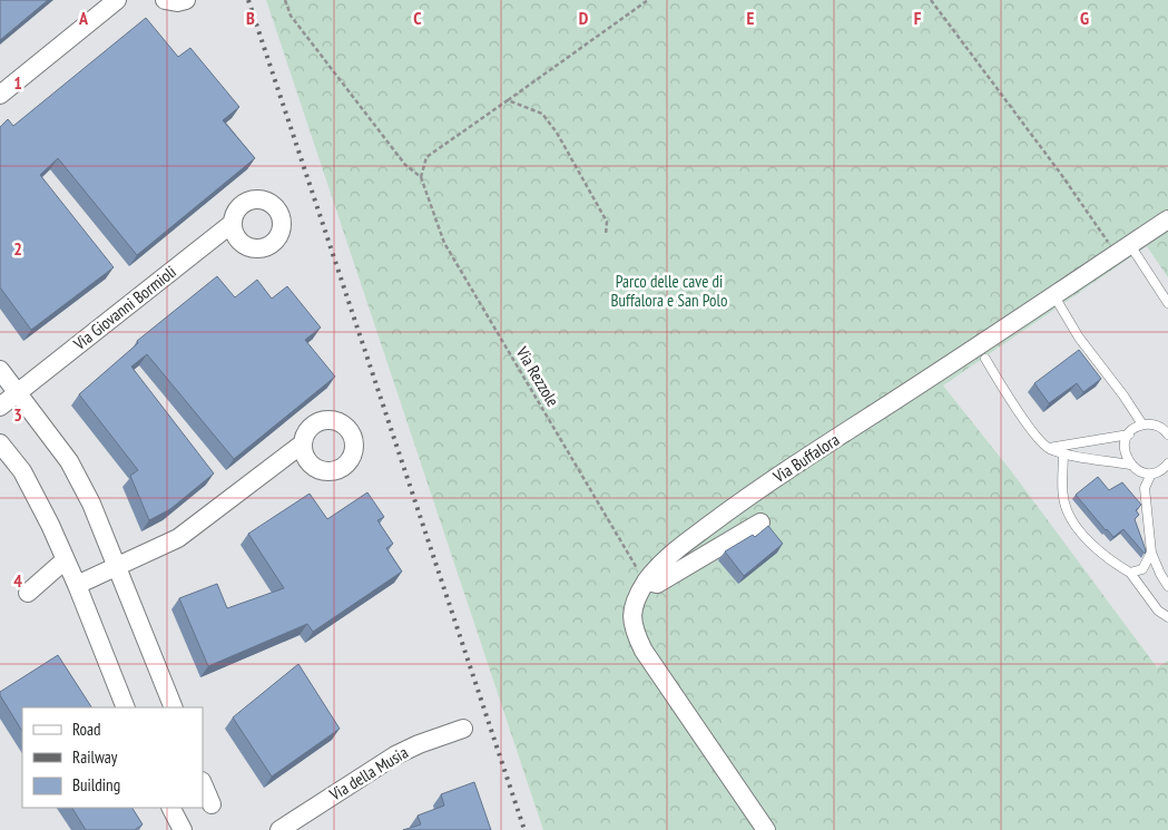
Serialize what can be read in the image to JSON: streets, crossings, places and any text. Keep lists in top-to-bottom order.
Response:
{
  "streets": {
    "street": ["Via Giovanni Bormioli", "Via Buffalora", "Via della Musia"],
    "path": ["Via Rezzole"]
  },
  "crossings": [
    ["Via Rezzole", "Via Buffalora"]
  ],
  "parks": ["Parco delle cave di Buffalora e San Polo"],
  "legend": ["Road", "Railway", "Building"],
  "grid": {
    "columns": [
      "A",
      "B",
      "C",
      "D",
      "E",
      "F",
      "G"
    ],
    "rows": [
      "1",
      "2",
      "3",
      "4"
    ]
  }
}
